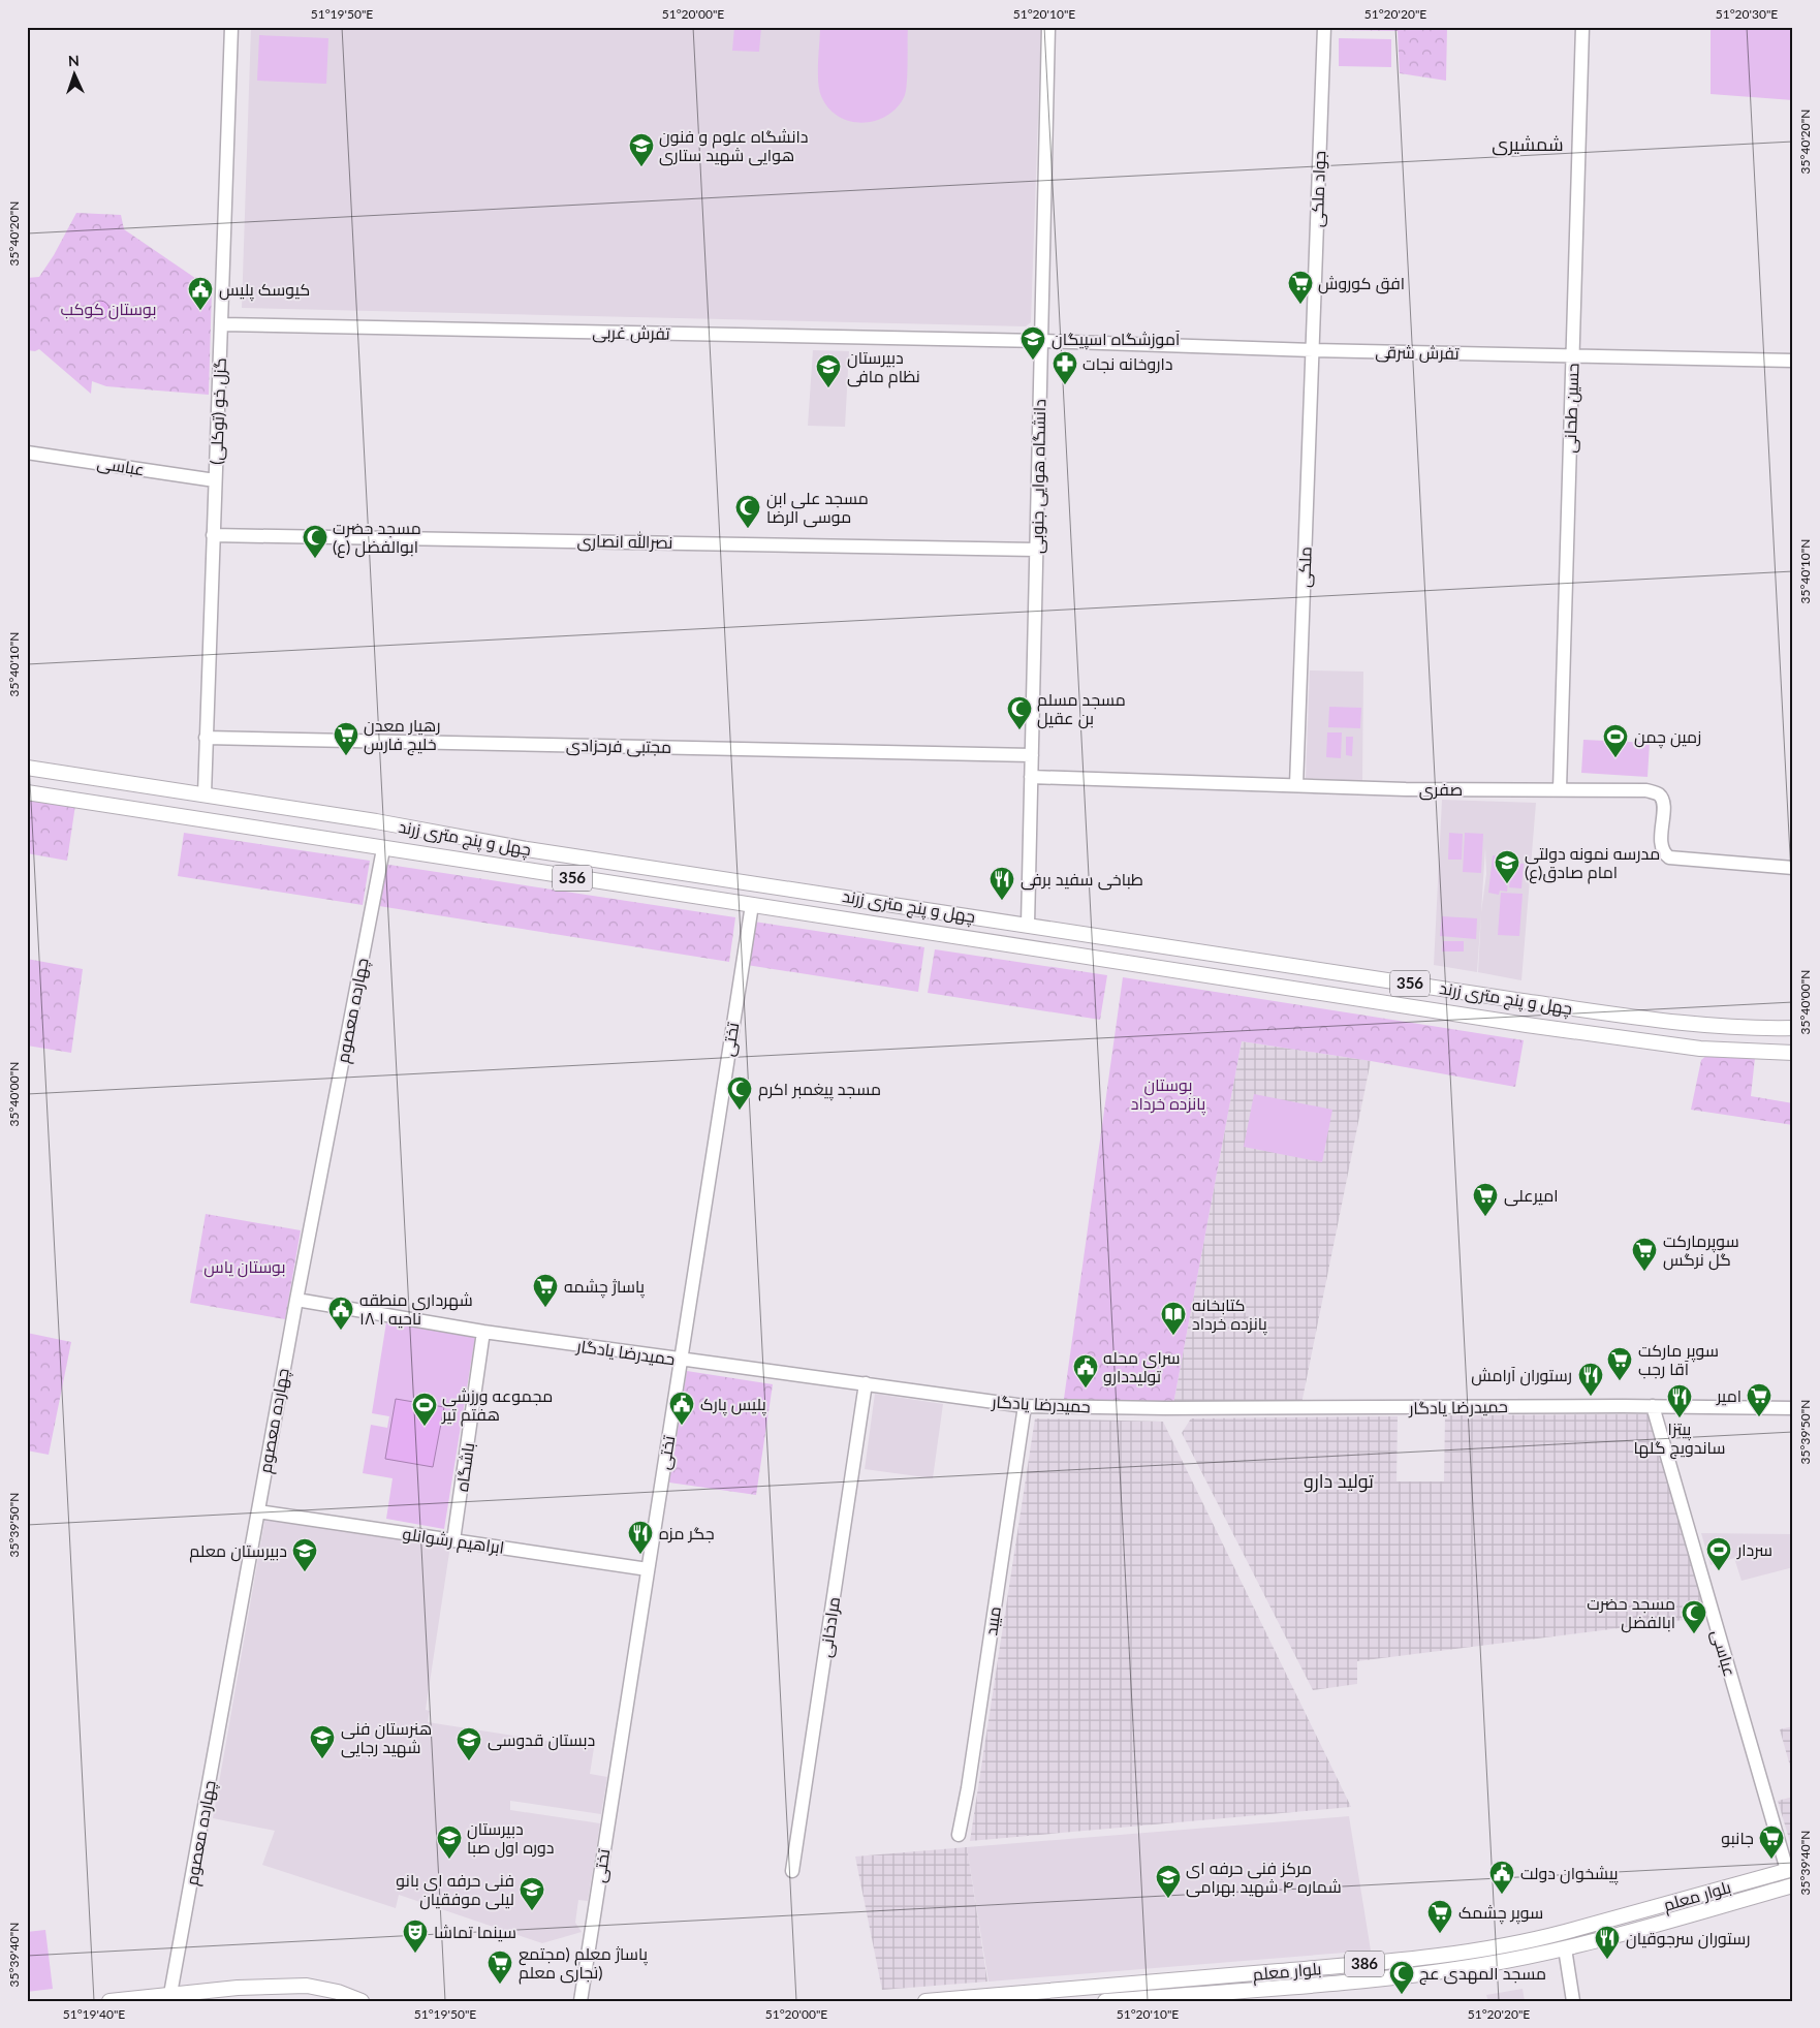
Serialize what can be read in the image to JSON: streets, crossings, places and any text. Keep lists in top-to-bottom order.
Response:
{
  "streets": {
    "main road": [
      "چهل و پنج متری زرند",
      "356",
      "بلوار معلم",
      "386"
    ],
    "street": [
      "جواد ملکی",
      "تفرش غربی",
      "تفرش شرقی",
      "حسین طحانی",
      "گزل خو (توکلی)",
      "عباسی",
      "دانشگاه هوایی جنوبی",
      "نصرالله انصاری",
      "ملکی",
      "مجتبی فرحزادی",
      "صفری",
      "چهارده معصوم",
      "تختی",
      "حمیدرضا یادگار",
      "باشگاه",
      "ابراهیم رشوانلو",
      "میبد",
      "مرادخانی"
    ]
  },
  "crossings": [
    ["جواد ملکی", "تفرش شرقی"],
    ["جواد ملکی", "ملکی"],
    ["تفرش غربی", "تفرش شرقی"],
    ["تفرش غربی", "گزل خو (توکلی)"],
    ["تفرش غربی", "دانشگاه هوایی جنوبی"],
    ["تفرش شرقی", "حسین طحانی"],
    ["تفرش شرقی", "دانشگاه هوایی جنوبی"],
    ["تفرش شرقی", "ملکی"],
    ["حسین طحانی", "صفری"],
    ["گزل خو (توکلی)", "عباسی"],
    ["گزل خو (توکلی)", "نصرالله انصاری"],
    ["گزل خو (توکلی)", "مجتبی فرحزادی"],
    ["گزل خو (توکلی)", "چهل و پنج متری زرند"],
    ["عباسی", "حمیدرضا یادگار"],
    ["عباسی", "بلوار معلم"],
    ["دانشگاه هوایی جنوبی", "نصرالله انصاری"],
    ["دانشگاه هوایی جنوبی", "مجتبی فرحزادی"],
    ["دانشگاه هوایی جنوبی", "صفری"],
    ["دانشگاه هوایی جنوبی", "چهل و پنج متری زرند"],
    ["ملکی", "صفری"],
    ["چهل و پنج متری زرند", "چهارده معصوم"],
    ["چهل و پنج متری زرند", "تختی"],
    ["چهارده معصوم", "حمیدرضا یادگار"],
    ["چهارده معصوم", "ابراهیم رشوانلو"],
    ["تختی", "حمیدرضا یادگار"],
    ["تختی", "ابراهیم رشوانلو"],
    ["حمیدرضا یادگار", "باشگاه"],
    ["حمیدرضا یادگار", "میبد"],
    ["حمیدرضا یادگار", "مرادخانی"],
    ["باشگاه", "ابراهیم رشوانلو"]
  ],
  "districts": ["شمشیری", "تولید دارو"],
  "parks": ["بوستان کوکب", "بوستان پانزده خرداد", "بوستان یاس"],
  "places": {
    "school or university": [
      "دانشگاه علوم و فنون هوایی شهید ستاری",
      "آموزشگاه اسپیگان",
      "دبیرستان نظام مافی",
      "مدرسه نمونه دولتی امام صادق(ع)",
      "دبیرستان معلم",
      "هنرستان فنی شهید رجایی",
      "دبستان قدوسی",
      "دبیرستان دوره اول صبا",
      "مرکز فنی حرفه ای شماره ۴ شهید بهرامی",
      "فنی حرفه ای بانو لیلی موفقیان"
    ],
    "supermarket": [
      "افق کوروش",
      "رهیار معدن خلیج فارس",
      "امیرعلی",
      "سوپرمارکت گل نرگس",
      "پاساژ چشمه",
      "سوپر مارکت آقا رجب",
      "امیر",
      "جانبو",
      "سوپر چشمک",
      "پاساژ معلم (مجتمع تجاری معلم)"
    ],
    "public building": [
      "کیوسک پلیس",
      "شهرداری منطقه ۱۸ ناحیه ۱",
      "سرای محله تولیددارو",
      "پلیس پارک",
      "پیشخوان دولت"
    ],
    "pharmacy": ["داروخانه نجات"],
    "mosque": [
      "مسجد علی ابن موسی الرضا",
      "مسجد حضرت ابوالفضل (ع)",
      "مسجد مسلم بن عقیل",
      "مسجد پیغمبر اکرم",
      "مسجد حضرت ابالفضل",
      "مسجد المهدی عج"
    ],
    "sports": ["زمین چمن", "مجموعه ورزشی هفتم تیر", "سردار"],
    "restaurant": [
      "طباخی سفید برفی",
      "رستوران آرامش",
      "پیتزا ساندویچ گلها",
      "جگر مزه",
      "رستوران سرجوقیان"
    ],
    "library": ["کتابخانه پانزده خرداد"],
    "theatre": ["سینما تماشا"]
  },
  "north": "top",
  "coordinates": [
    "51°19'50\"E",
    "51°20'00\"E",
    "51°20'10\"E",
    "51°20'20\"E",
    "51°20'30\"E",
    "35°40'20\"N",
    "35°40'10\"N",
    "35°40'00\"N",
    "35°39'50\"N",
    "35°39'40\"N",
    "51°19'40\"E"
  ]
}
